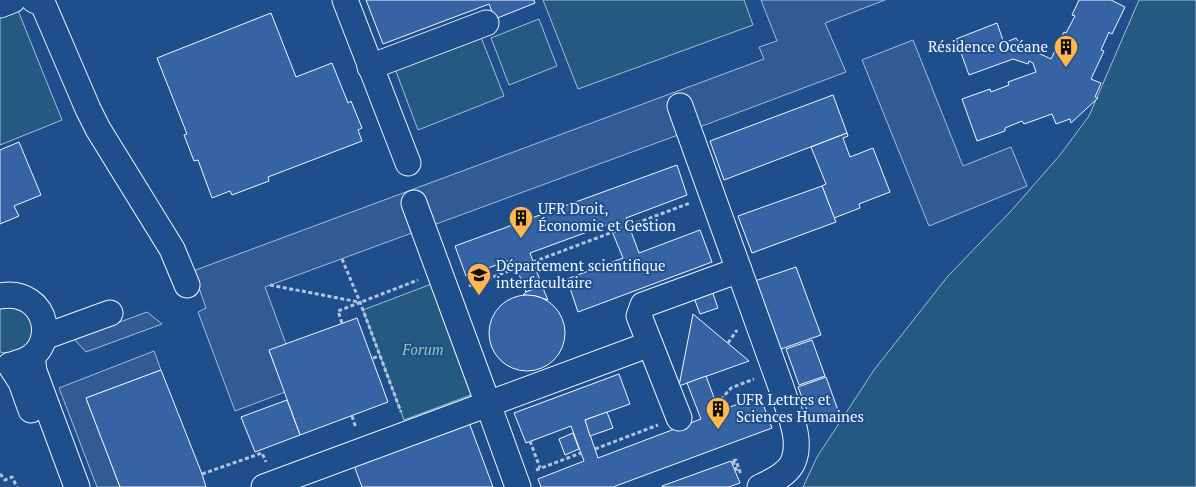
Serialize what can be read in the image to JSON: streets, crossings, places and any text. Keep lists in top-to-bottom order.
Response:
{
  "parks": ["Forum"],
  "places": {
    "building": ["Résidence Océane", "UFR Droit, Économie et Gestion", "UFR Lettres et Sciences Humaines"],
    "school or university": ["Département scientifique interfacultaire"]
  }
}
